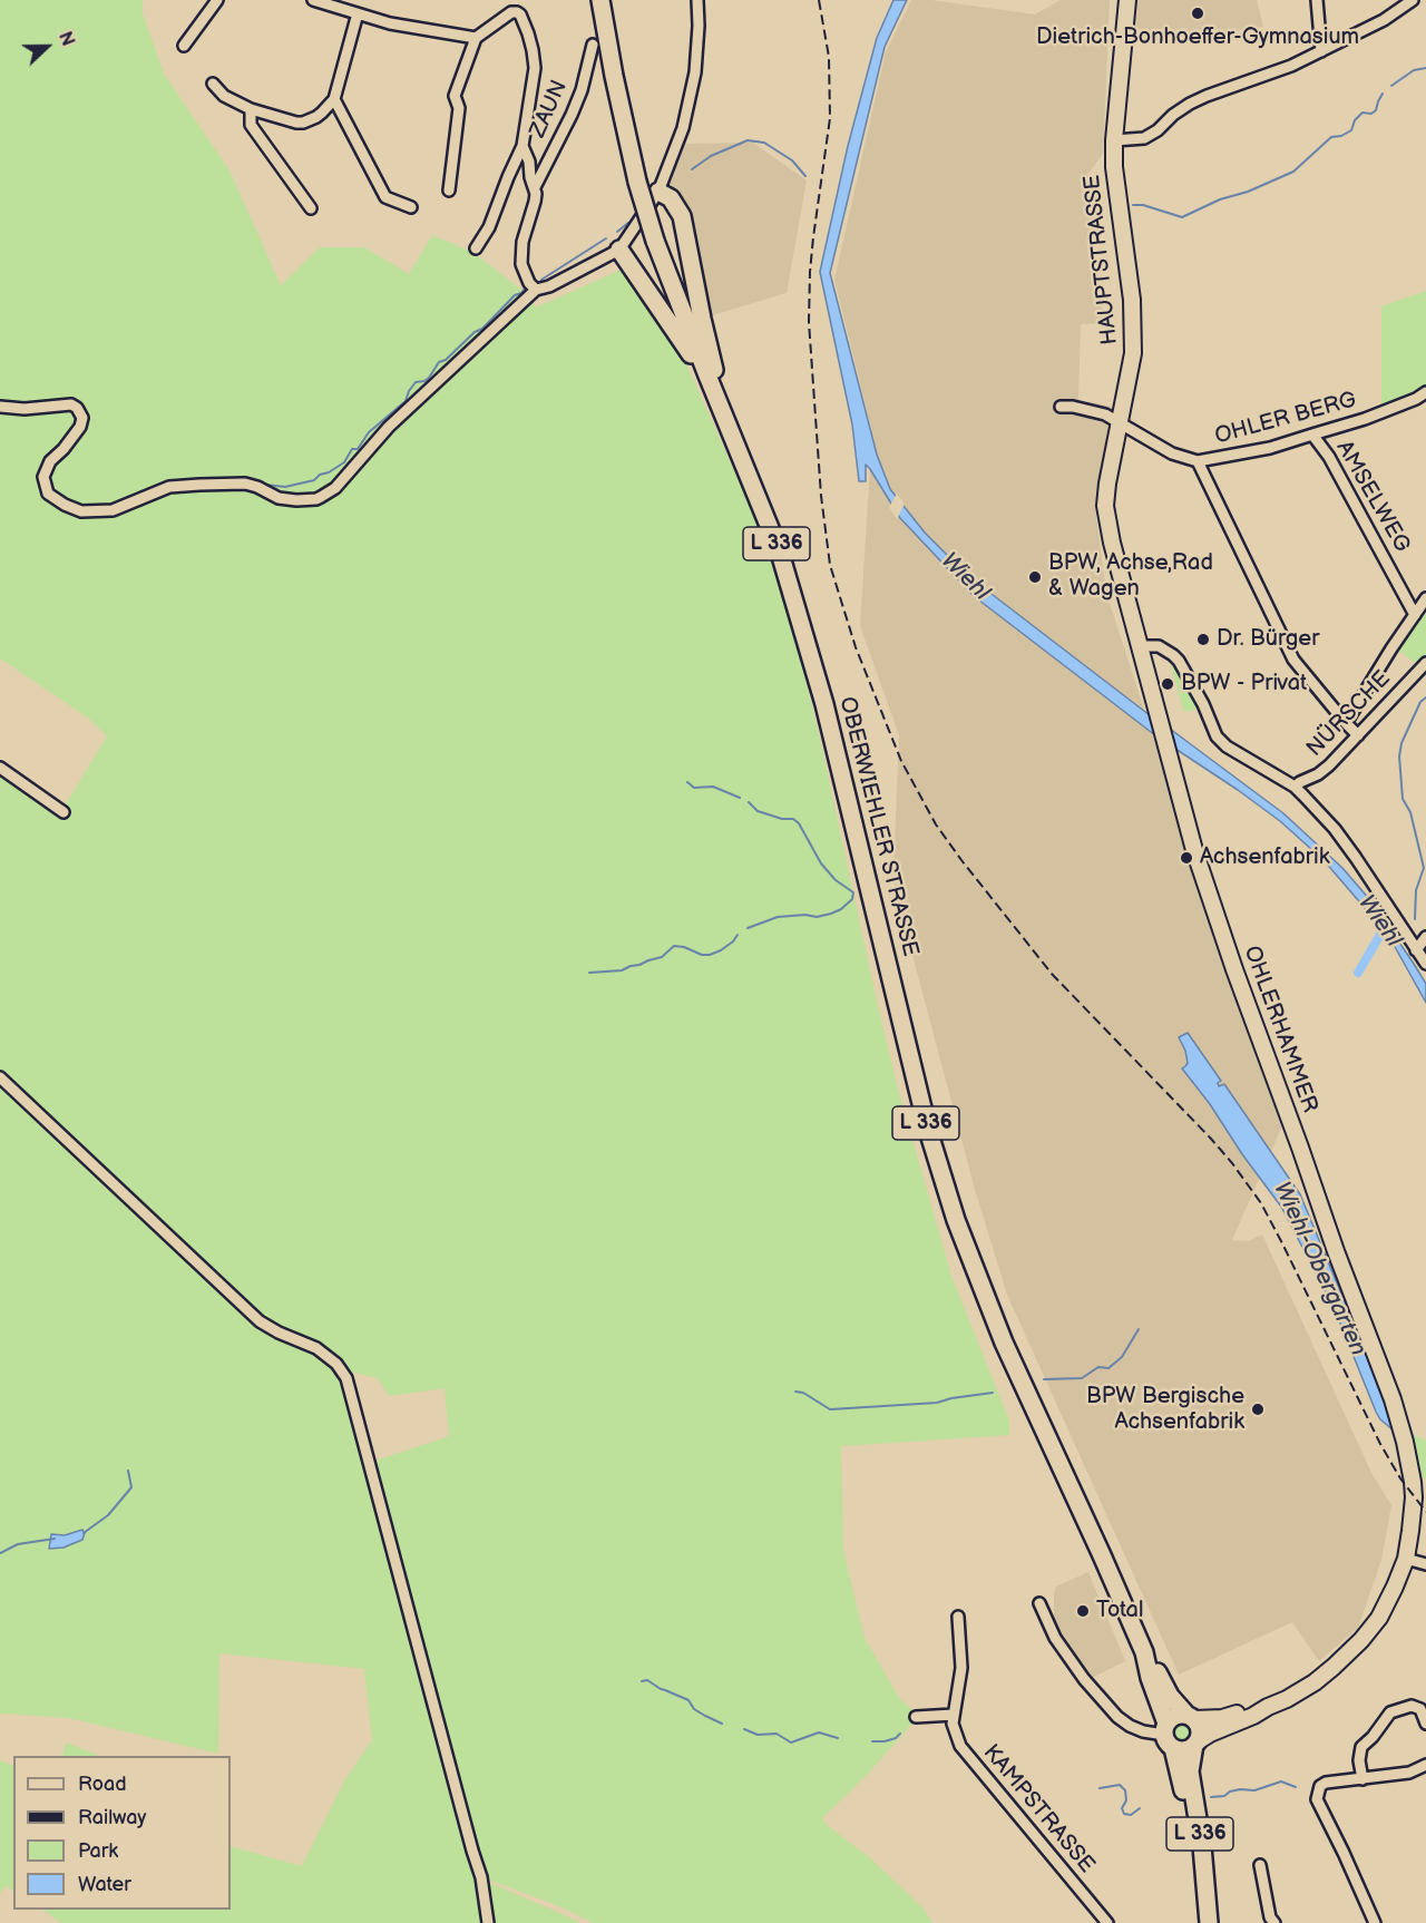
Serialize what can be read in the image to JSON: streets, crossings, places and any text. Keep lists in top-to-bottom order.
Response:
{
  "streets": {
    "main road": ["L 336", "OBERWIEHLER STRASSE"],
    "street": [
      "ZAUN",
      "HAUPTSTRASSE",
      "OHLER BERG",
      "AMSELWEG",
      "NÜRSCHE",
      "OHLERHAMMER",
      "KAMPSTRASSE"
    ]
  },
  "crossings": [
    ["HAUPTSTRASSE", "OHLER BERG"],
    ["HAUPTSTRASSE", "OHLERHAMMER"],
    ["OHLER BERG", "AMSELWEG"],
    ["L 336", "OBERWIEHLER STRASSE"]
  ],
  "water": ["Wiehl", "Wiehl-Obergarten"],
  "places": [
    "Dietrich-Bonhoeffer-Gymnasium",
    "BPW, Achse,Rad & Wagen",
    "Dr. Bürger",
    "BPW - Privat",
    "Achsenfabrik",
    "BPW Bergische Achsenfabrik",
    "Total"
  ],
  "legend": [
    "Road",
    "Railway",
    "Park",
    "Water"
  ],
  "north": "right"
}
